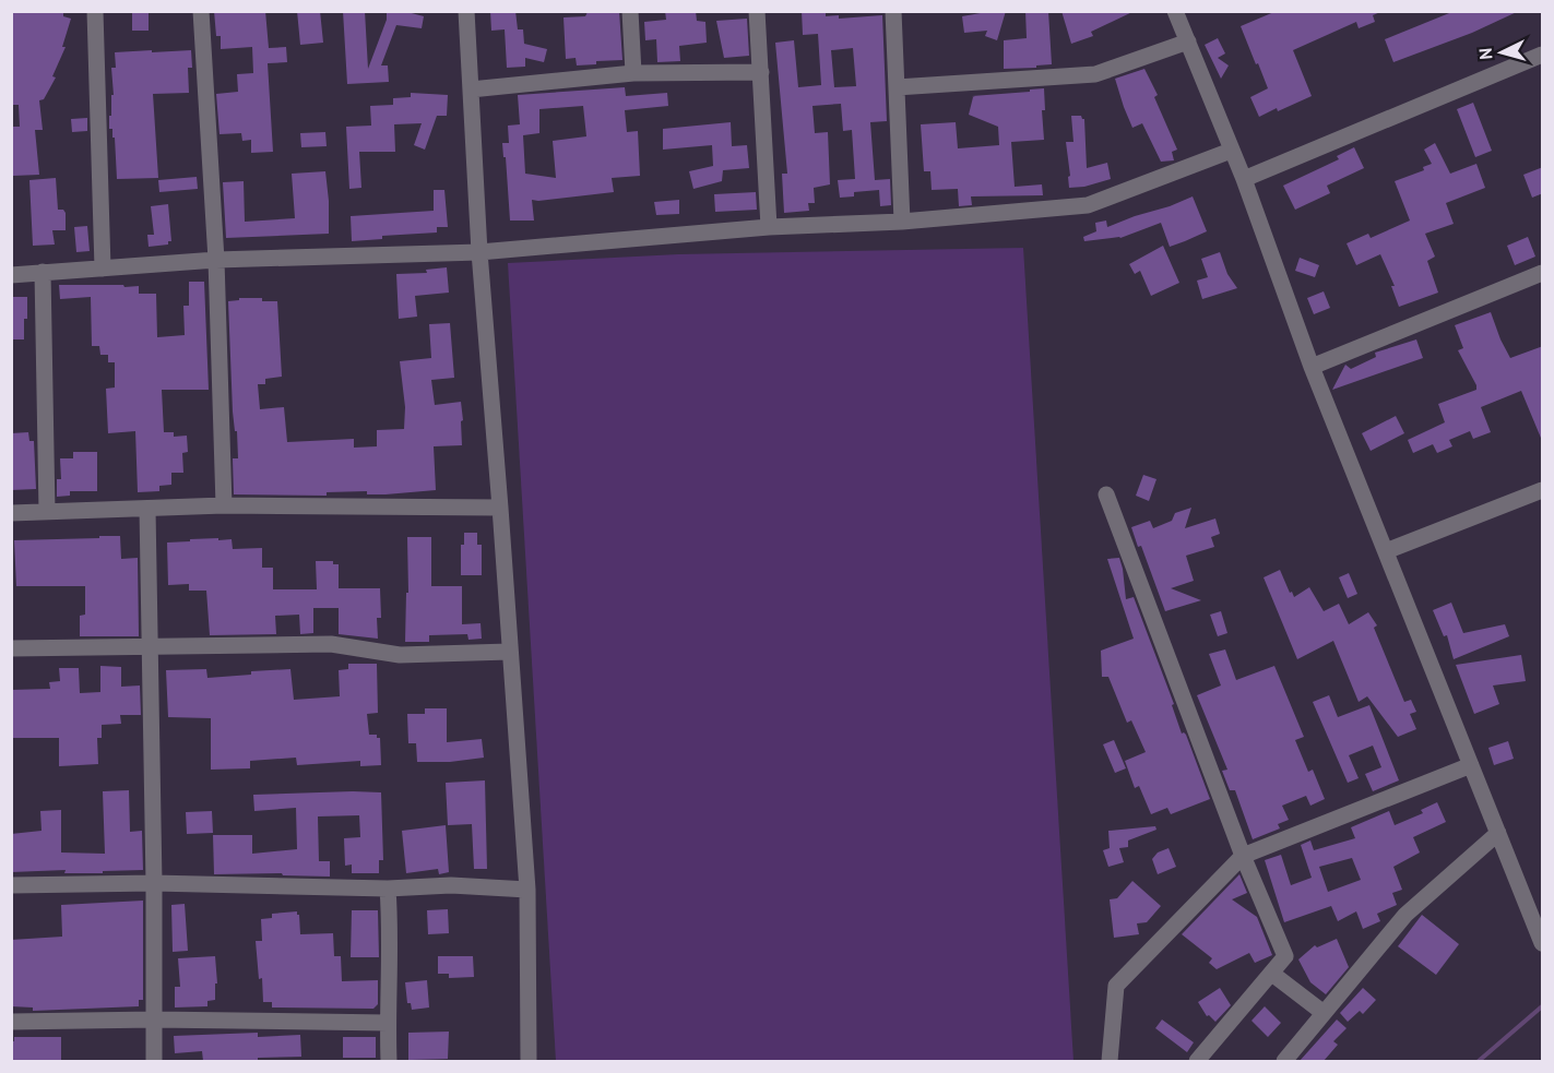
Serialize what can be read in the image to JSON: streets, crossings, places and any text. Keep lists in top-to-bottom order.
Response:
{
  "north": "left"
}
